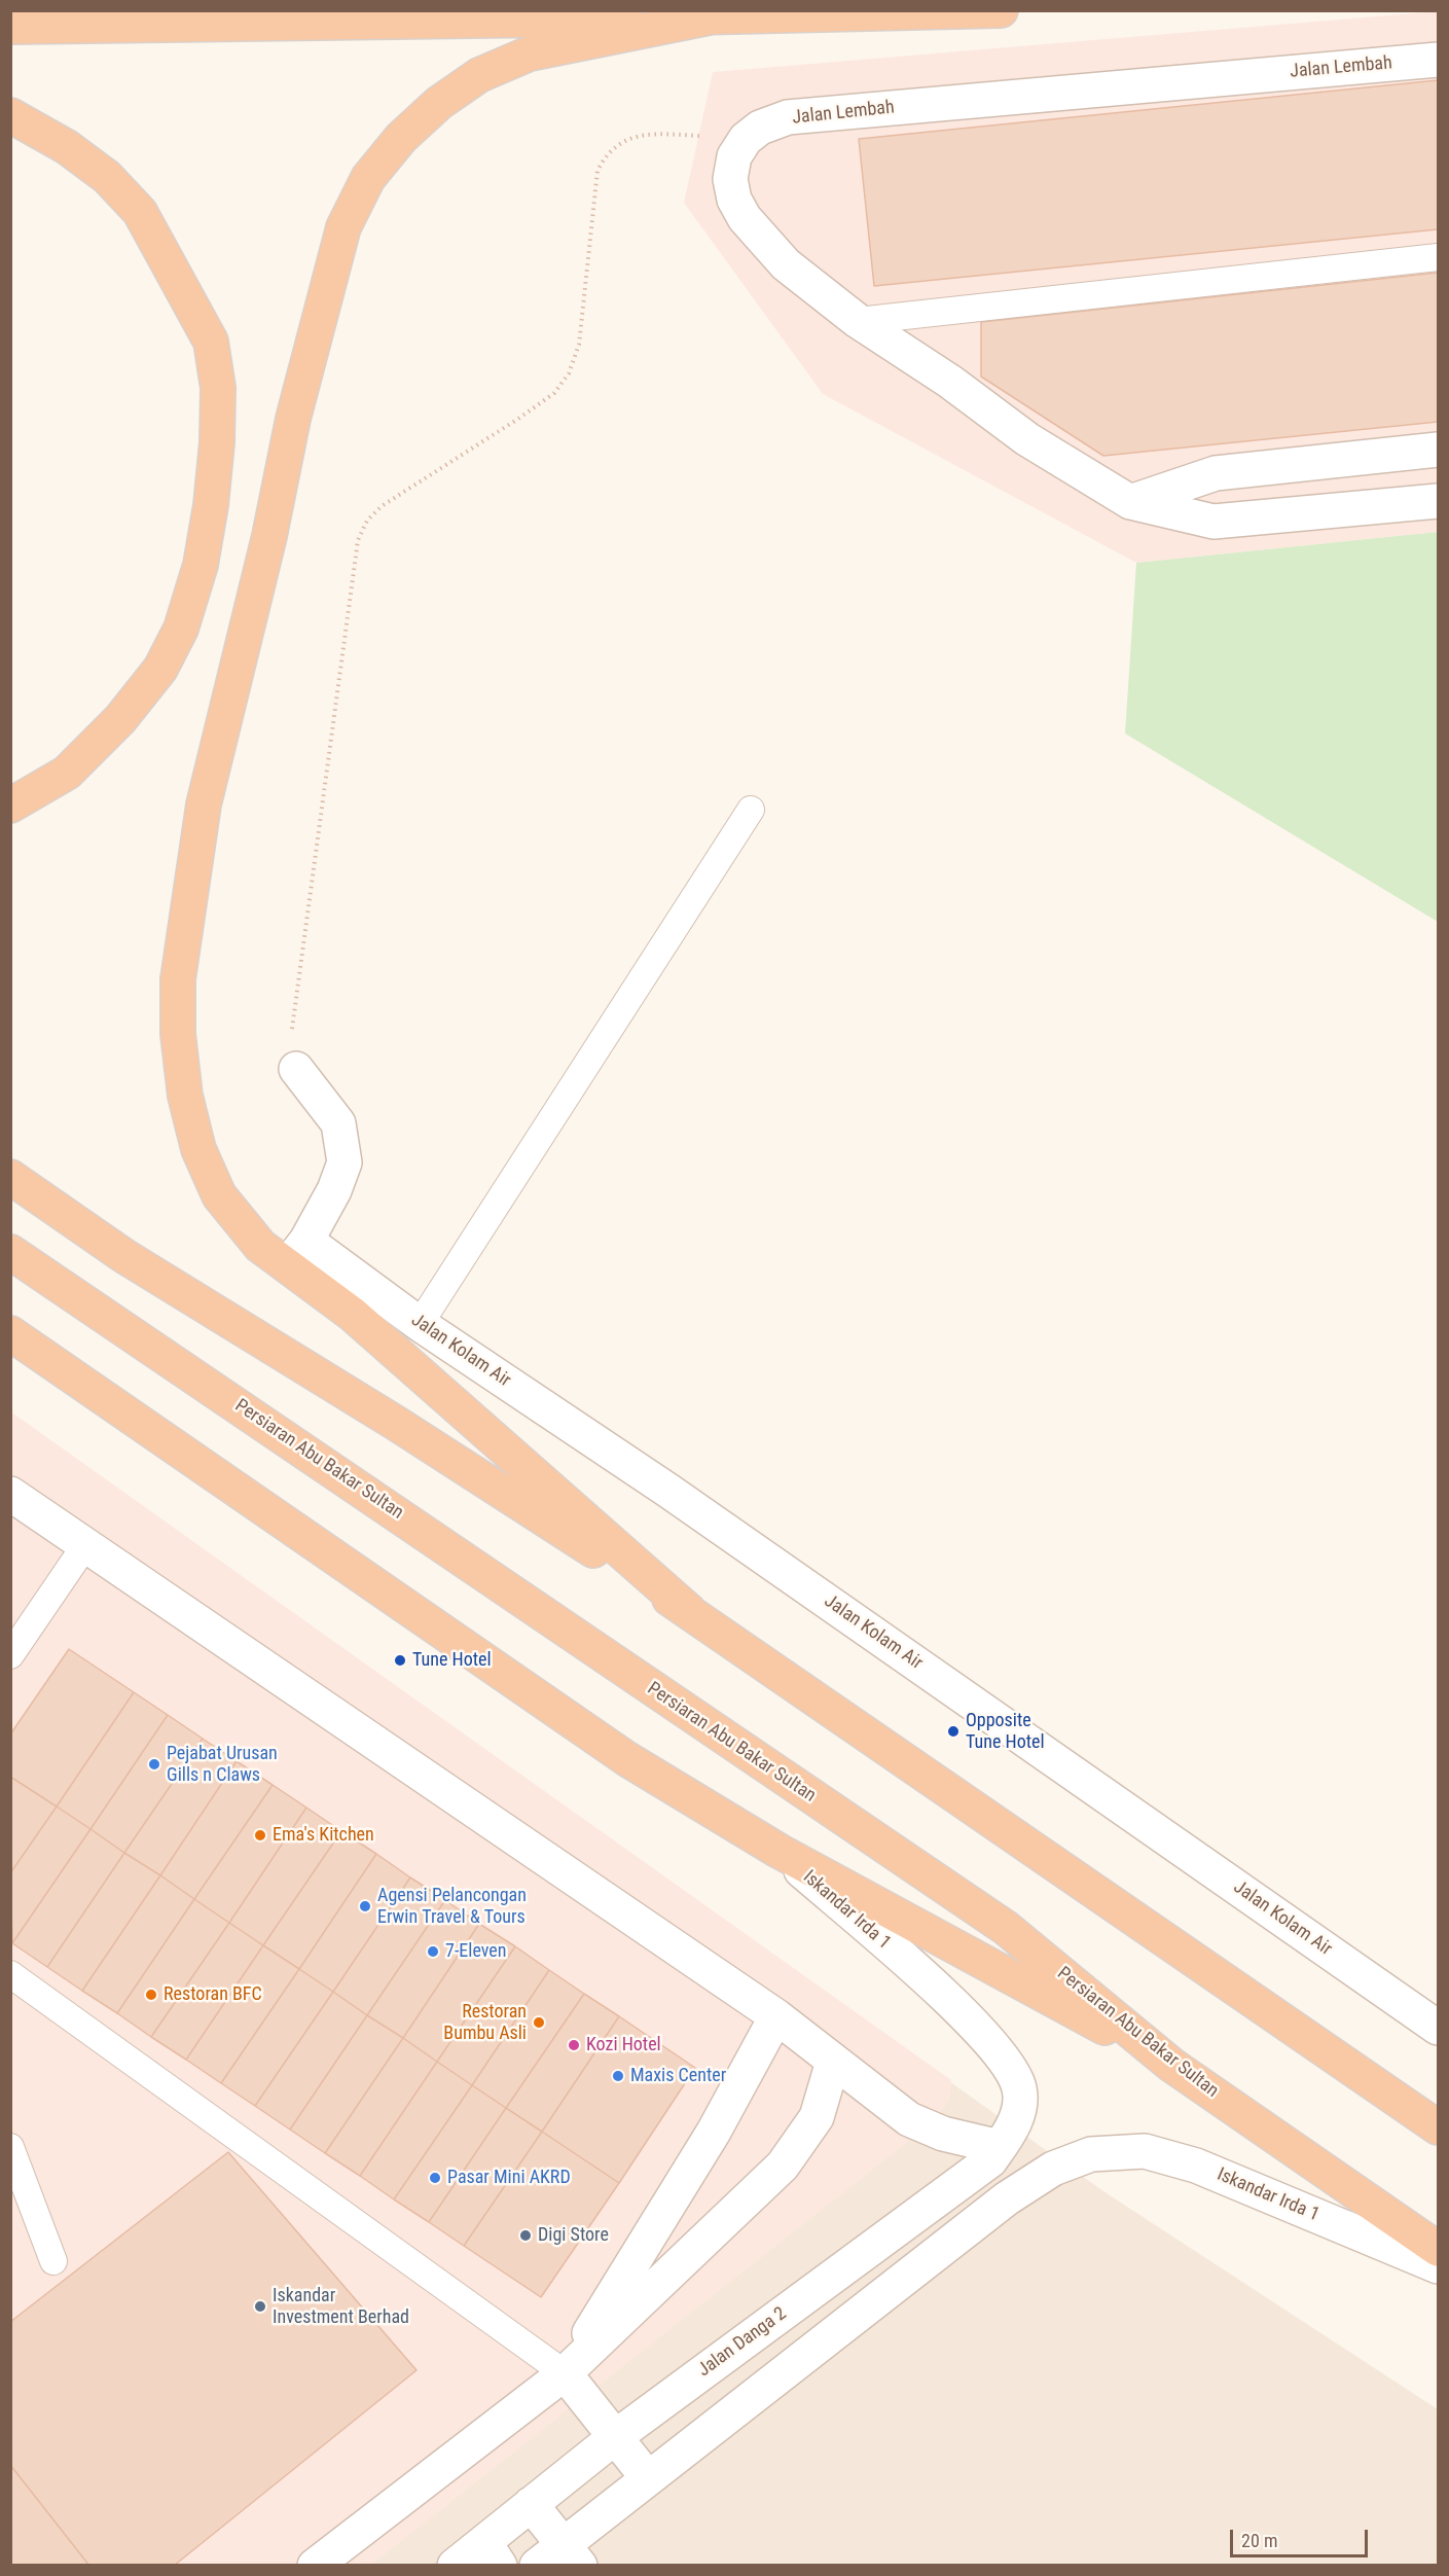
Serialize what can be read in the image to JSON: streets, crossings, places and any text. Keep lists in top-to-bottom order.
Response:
{
  "streets": {
    "highway": ["Persiaran Abu Bakar Sultan"],
    "street": [
      "Jalan Lembah",
      "Jalan Kolam Air",
      "Iskandar Irda 1",
      "Jalan Danga 2"
    ]
  },
  "crossings": [
    ["Iskandar Irda 1", "Jalan Danga 2"]
  ],
  "places": [
    "Tune Hotel",
    "Opposite Tune Hotel",
    "Pejabat Urusan Gills n Claws",
    "Ema's Kitchen",
    "Agensi Pelancongan Erwin Travel & Tours",
    "7-Eleven",
    "Restoran BFC",
    "Restoran Bumbu Asli",
    "Kozi Hotel",
    "Maxis Center",
    "Pasar Mini AKRD",
    "Digi Store",
    "Iskandar Investment Berhad"
  ],
  "scale_bar": "20 m"
}
